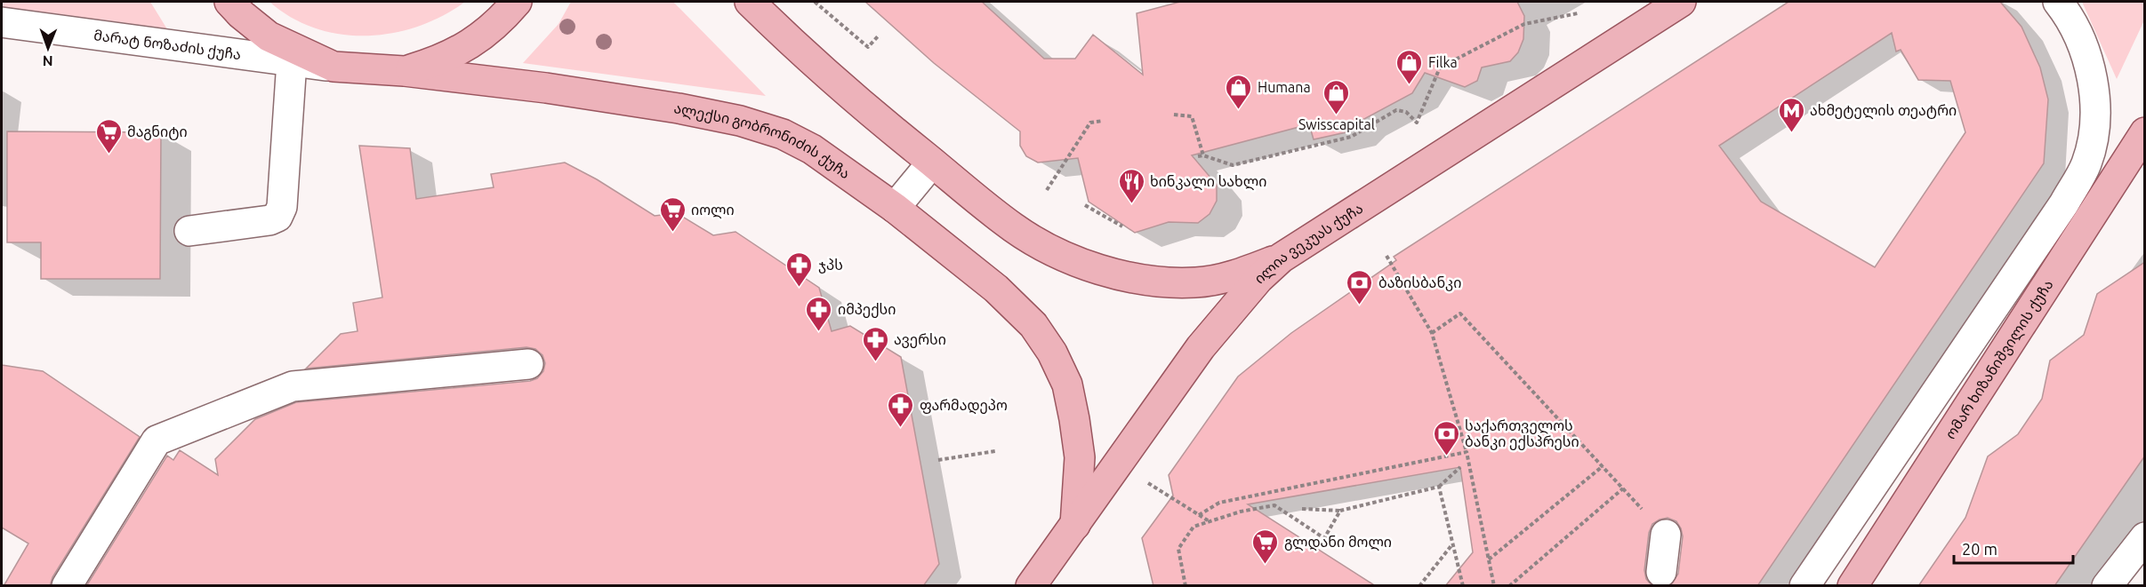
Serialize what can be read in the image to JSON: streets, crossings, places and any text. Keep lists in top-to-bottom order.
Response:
{
  "streets": {
    "main road": ["ალექსი გობრონიძის ქუჩა", "ილია ვეკუას ქუჩა", "ომარ ხიზანიშვილის ქუჩა"],
    "street": ["მარატ ნოზაძის ქუჩა"]
  },
  "crossings": [
    ["მარატ ნოზაძის ქუჩა", "ალექსი გობრონიძის ქუჩა"],
    ["ალექსი გობრონიძის ქუჩა", "ილია ვეკუას ქუჩა"]
  ],
  "places": {
    "shop": ["Filka", "Humana", "Swisscapital"],
    "metro station": ["ახმეტელის თეატრი"],
    "supermarket": ["მაგნიტი", "იოლი", "გლდანი მოლი"],
    "restaurant": ["ხინკალი სახლი"],
    "pharmacy": [
      "ჯპს",
      "იმპექსი",
      "ავერსი",
      "ფარმადეპო"
    ],
    "bank": ["ბაზისბანკი", "საქართველოს ბანკი ექსპრესი"]
  },
  "scale_bar": "20 m",
  "north": "bottom"
}
